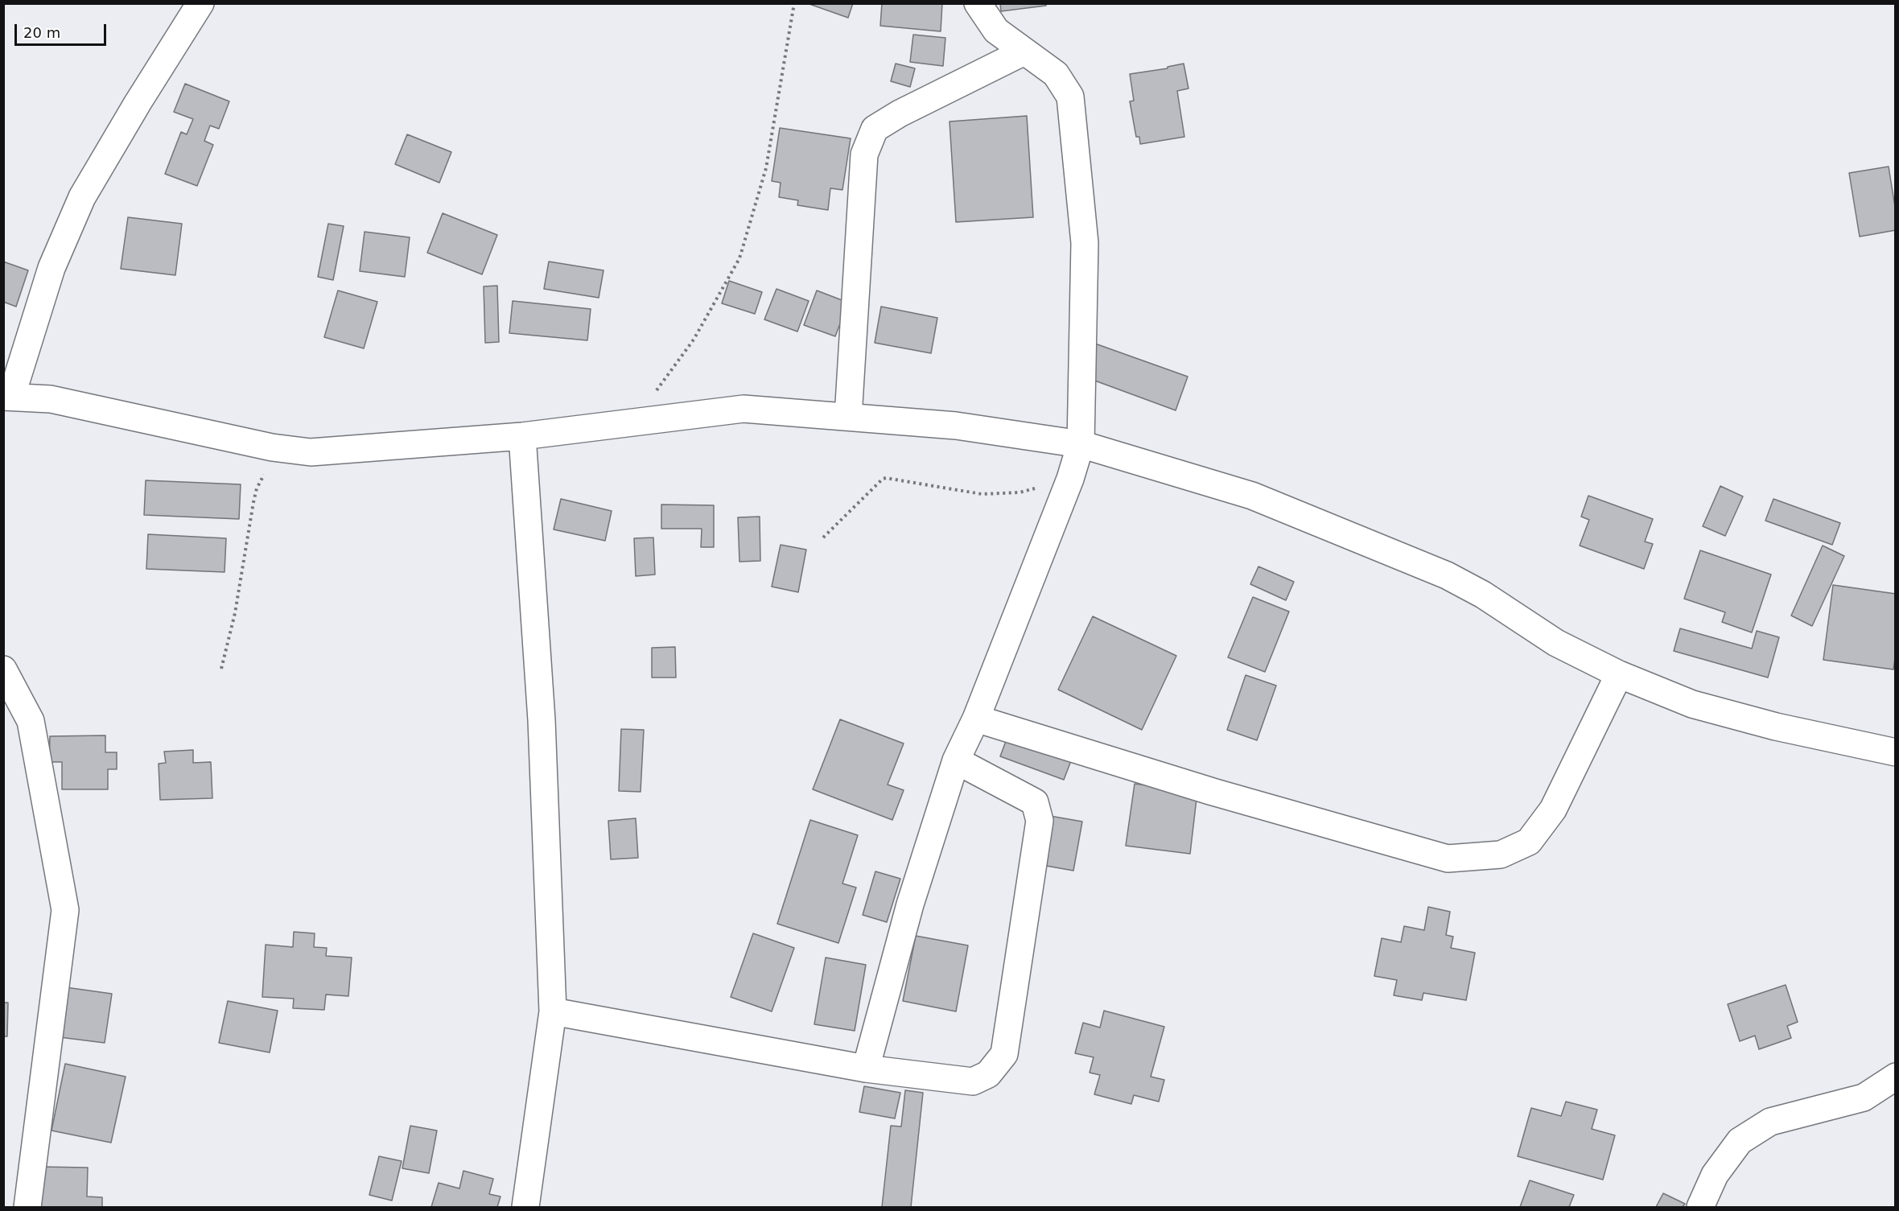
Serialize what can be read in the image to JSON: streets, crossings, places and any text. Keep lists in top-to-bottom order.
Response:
{
  "scale_bar": "20 m"
}
